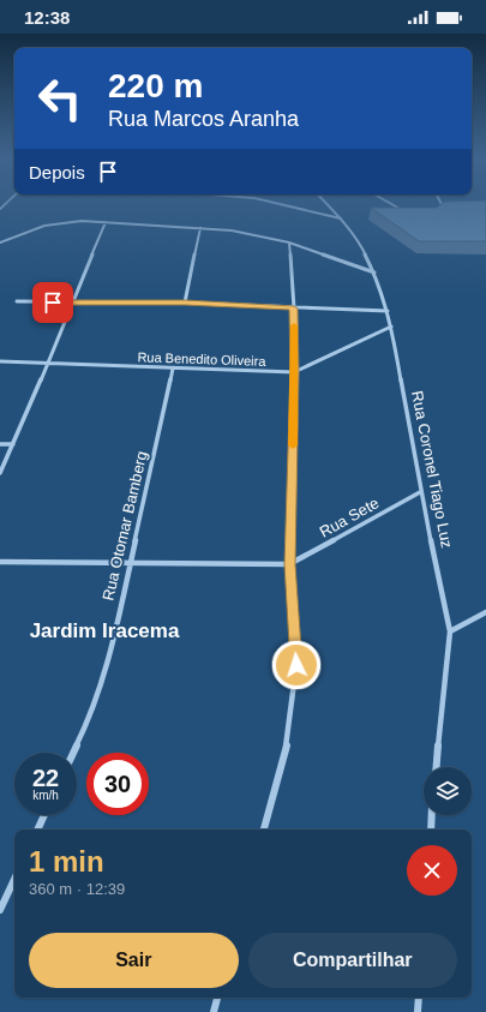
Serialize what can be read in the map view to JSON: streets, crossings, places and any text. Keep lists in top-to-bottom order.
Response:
{
  "streets": {
    "street": [
      "Rua Benedito Oliveira",
      "Rua Coronel Tiago Luz",
      "Rua Sete",
      "Rua Otomar Bamberg"
    ]
  },
  "crossings": [
    ["Rua Benedito Oliveira", "Rua Coronel Tiago Luz"],
    ["Rua Benedito Oliveira", "Rua Otomar Bamberg"],
    ["Rua Coronel Tiago Luz", "Rua Sete"]
  ],
  "districts": ["Jardim Iracema"],
  "page": {
    "status": "12:38",
    "turn": ["220 m", "Rua Marcos Aranha"],
    "then": "Depois",
    "speed": "22 km/h",
    "limit": "30",
    "heading": ["1 min", "360 m · 12:39"],
    "buttons": ["Sair", "Compartilhar"]
  }
}
